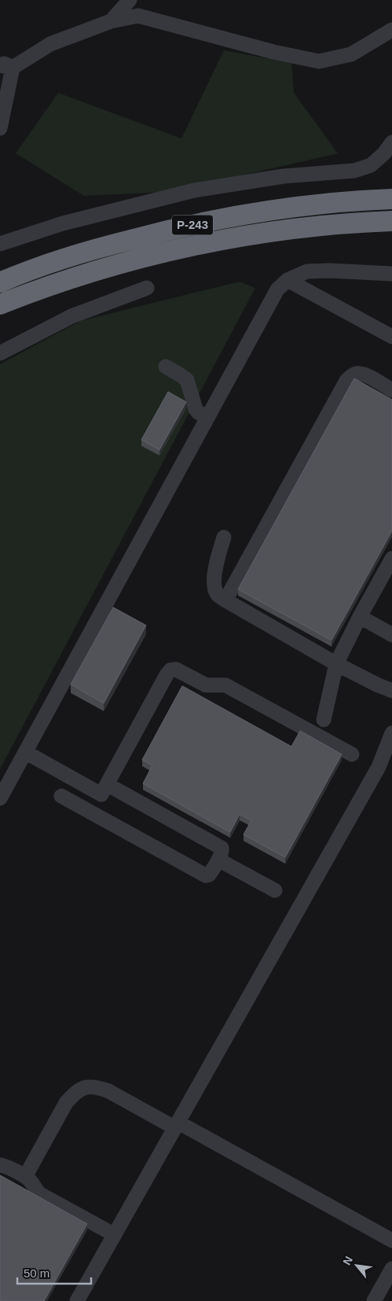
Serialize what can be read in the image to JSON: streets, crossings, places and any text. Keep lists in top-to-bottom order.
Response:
{
  "streets": {
    "highway": ["Р-243"]
  },
  "scale_bar": "50 m",
  "north": "top left"
}
